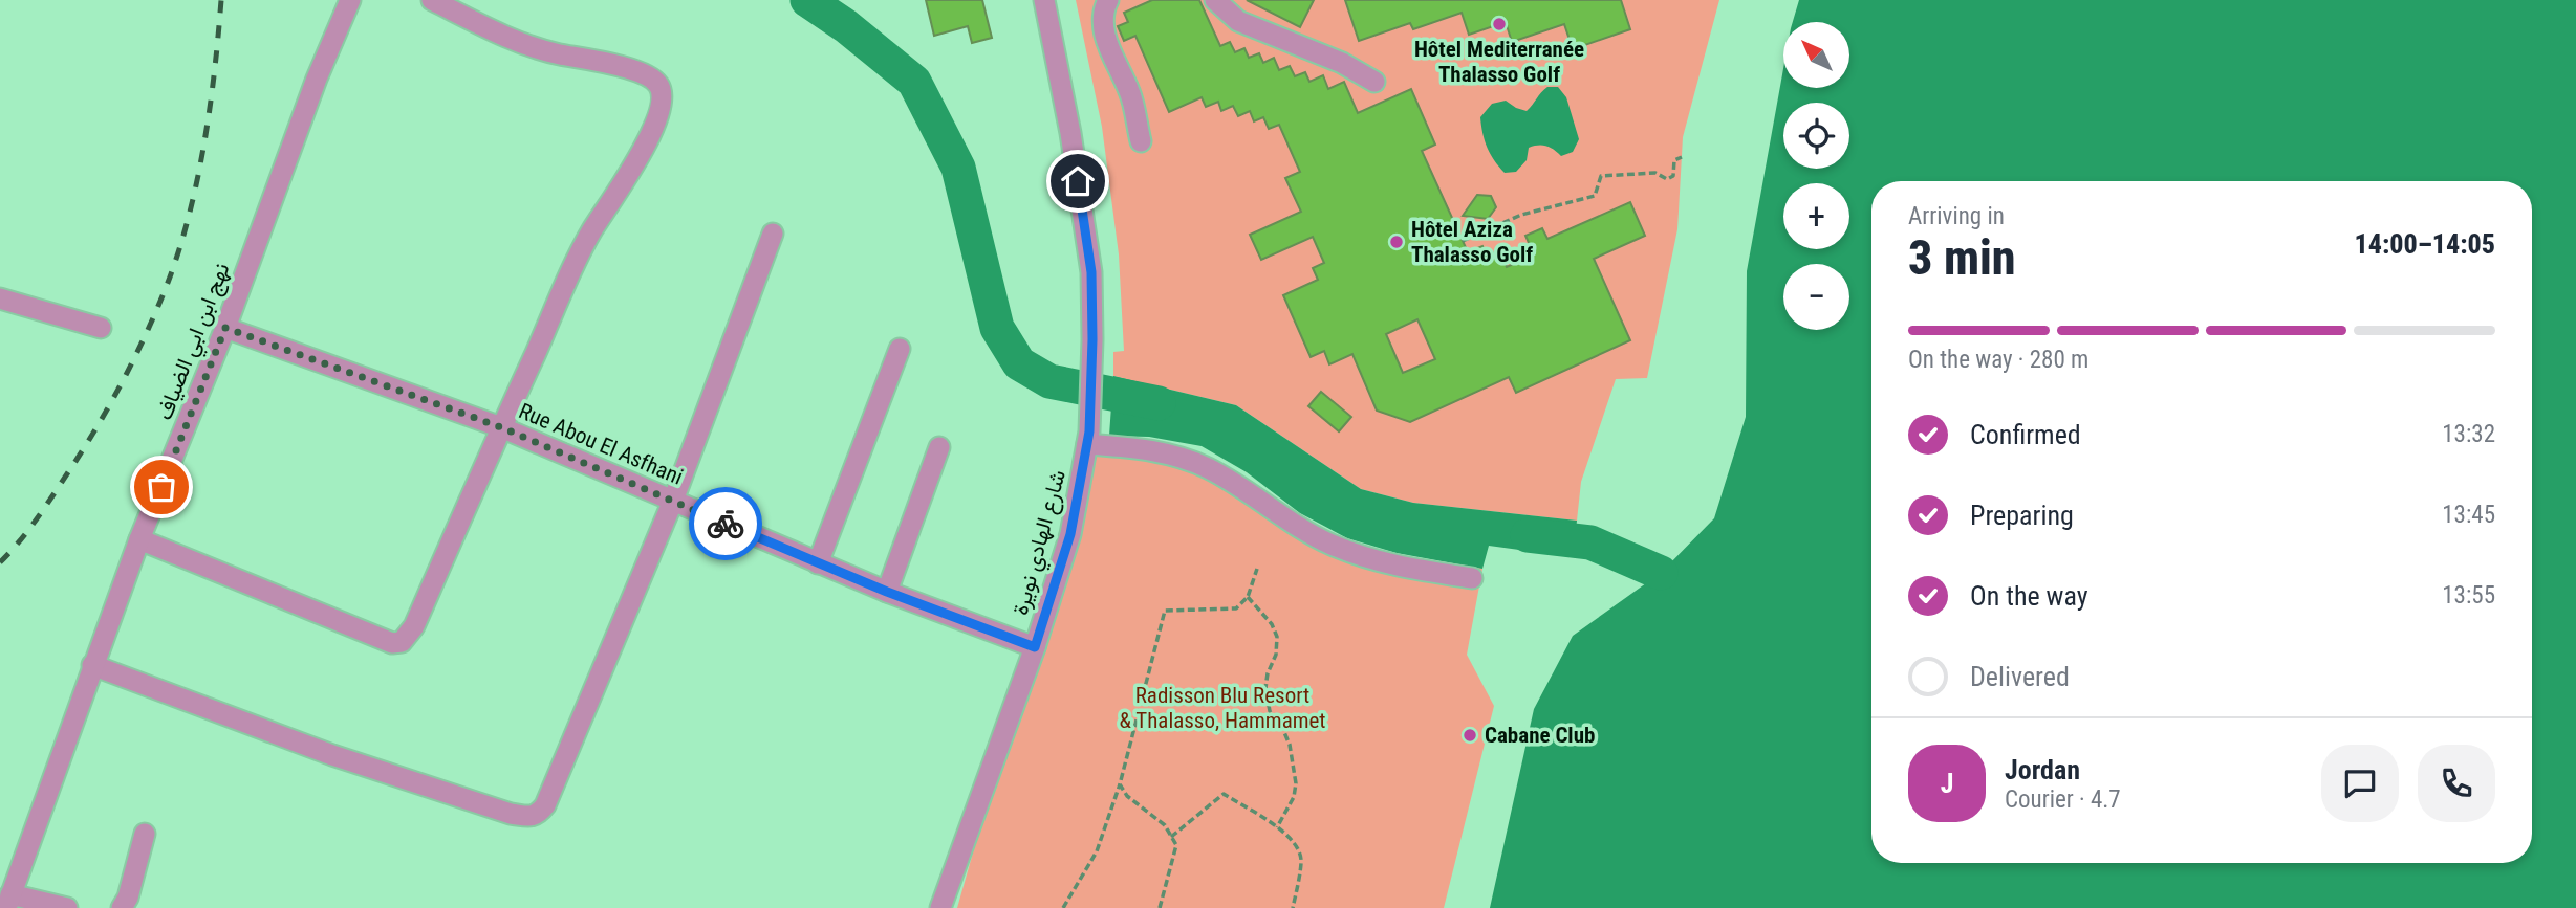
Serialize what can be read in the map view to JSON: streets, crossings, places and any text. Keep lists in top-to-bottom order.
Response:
{
  "streets": {
    "street": ["نهج ابن ابي الضياف", "Rue Abou El Asfhani", "شارع الهادي نويرة"]
  },
  "crossings": [
    ["نهج ابن ابي الضياف", "Rue Abou El Asfhani"],
    ["Rue Abou El Asfhani", "شارع الهادي نويرة"]
  ],
  "parks": ["Radisson Blu Resort & Thalasso, Hammamet"],
  "places": ["Hôtel Mediterranée Thalasso Golf", "Hôtel Aziza Thalasso Golf", "Cabane Club"],
  "north": "top left",
  "page": {
    "map_buttons": ["+", "−"],
    "heading": ["3 min", "Arriving in", "14:00–14:05"],
    "panel": ["Jordan", "Courier · 4.7"],
    "bar": "On the way · 280 m",
    "list": [
      ["Confirmed", "13:32"],
      ["Preparing", "13:45"],
      ["On the way", "13:55"],
      "Delivered"
    ],
    "round": "J"
  }
}
